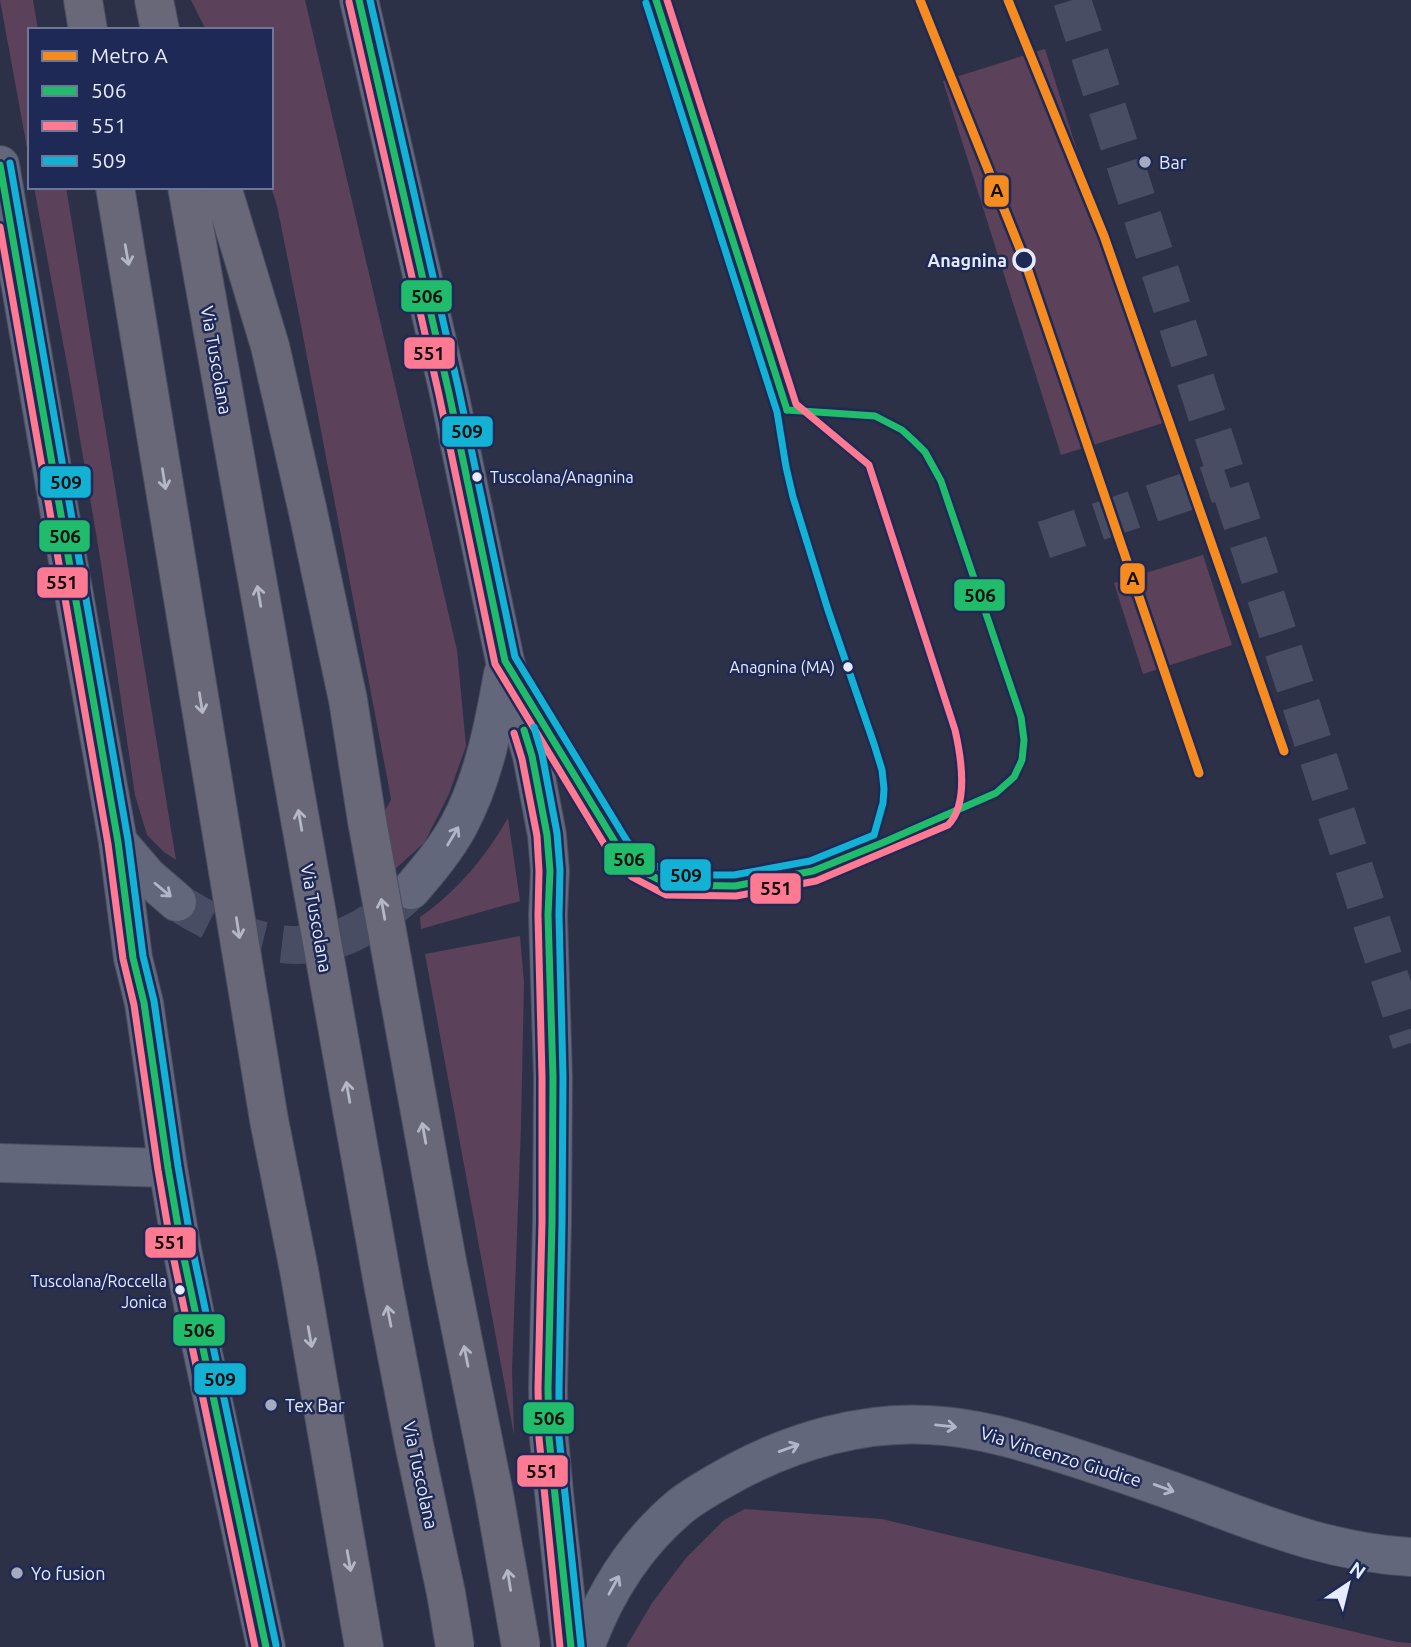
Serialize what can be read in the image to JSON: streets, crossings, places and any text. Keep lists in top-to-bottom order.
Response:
{
  "streets": {
    "main road": ["Via Tuscolana", "Via Vincenzo Giudice"]
  },
  "one_way": ["Via Vincenzo Giudice"],
  "places": [
    "Bar",
    "Anagnina",
    "Tuscolana/Anagnina",
    "Anagnina (MA)",
    "Tuscolana/Roccella Jonica",
    "Tex Bar",
    "Yo fusion"
  ],
  "lines": [
    "metro line A",
    "transit line 506",
    "transit line 551",
    "transit line 509"
  ],
  "legend": [
    "Metro A",
    "506",
    "551",
    "509"
  ],
  "north": "top right"
}
